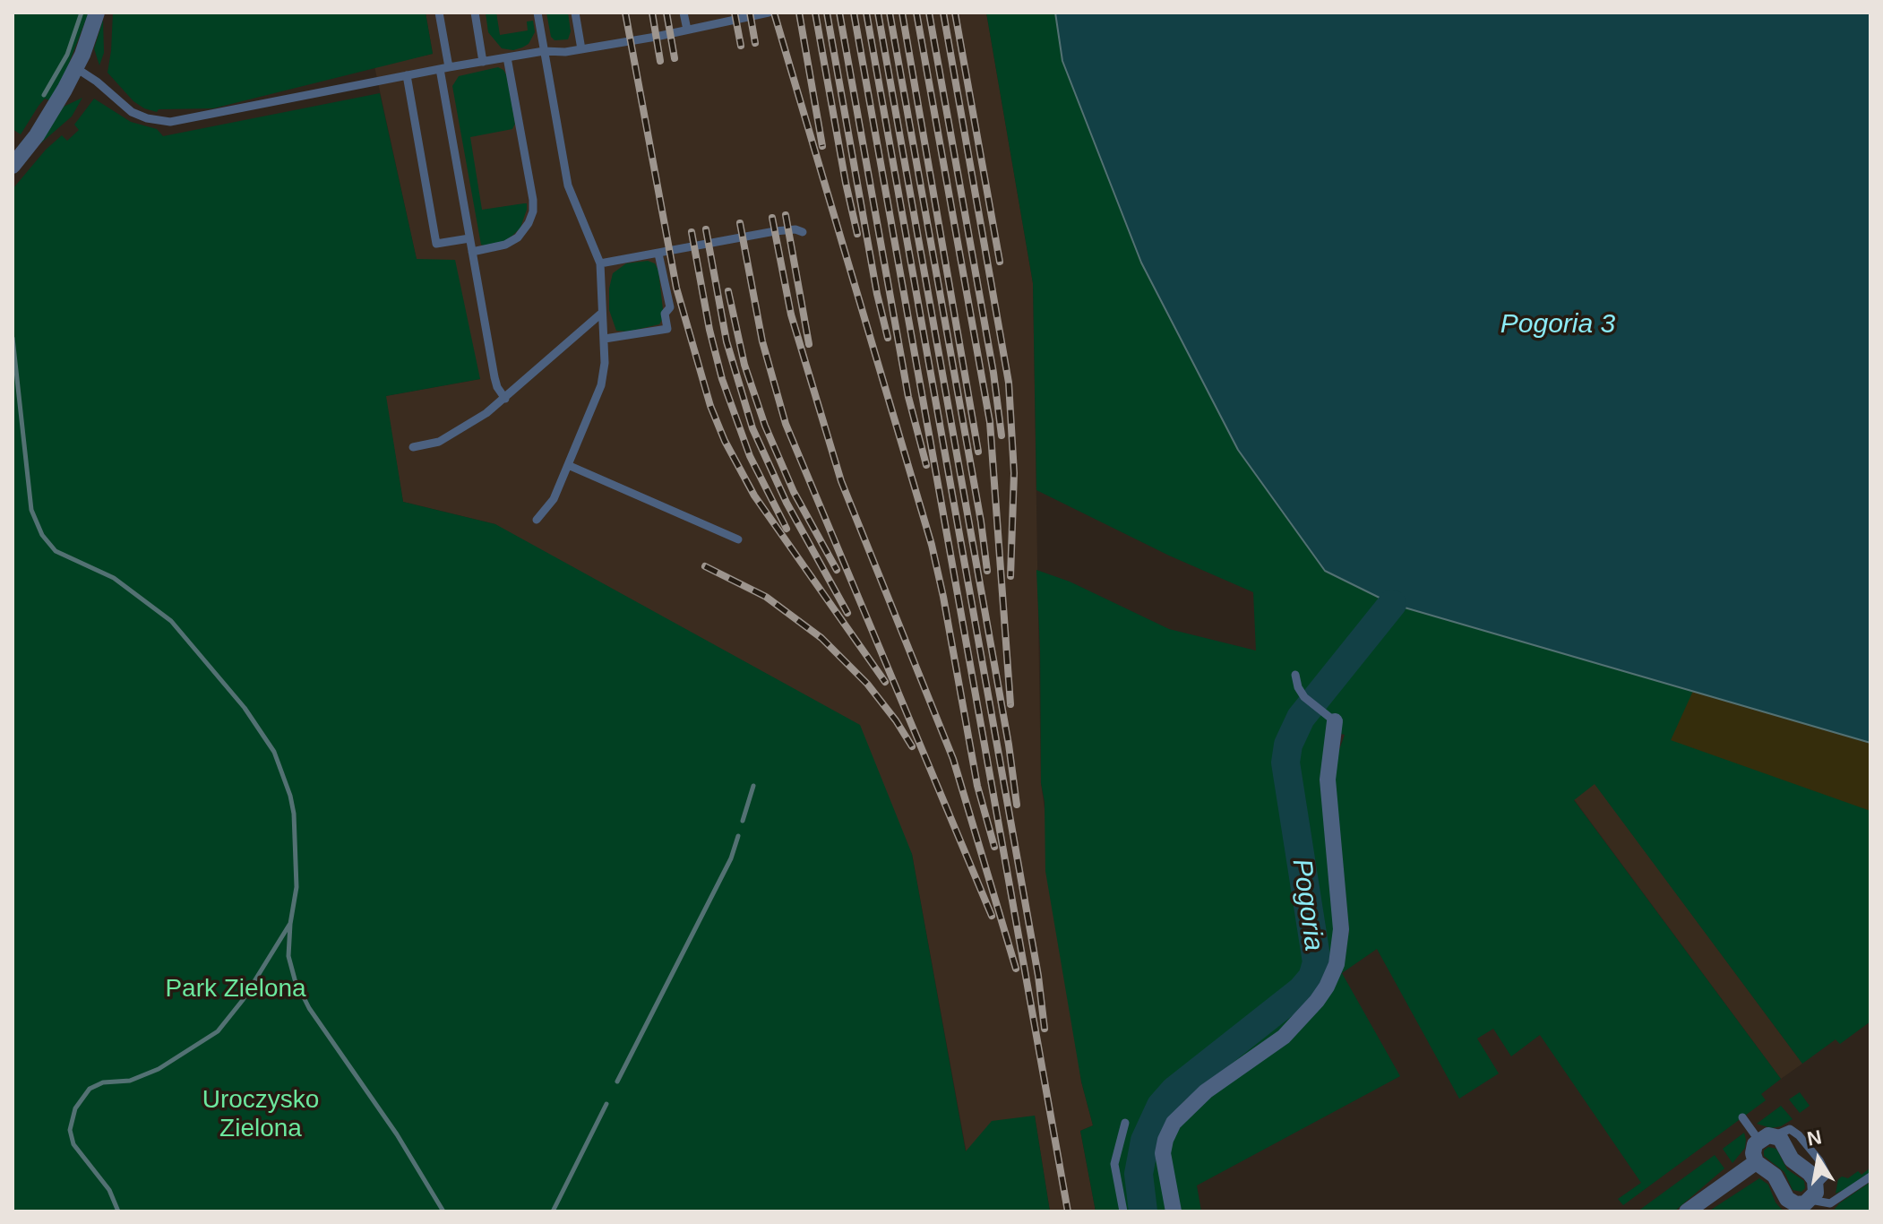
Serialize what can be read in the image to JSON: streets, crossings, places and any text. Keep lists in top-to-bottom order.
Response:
{
  "water": ["Pogoria 3", "Pogoria"],
  "parks": ["Park Zielona", "Uroczysko Zielona"],
  "north": "top"
}
